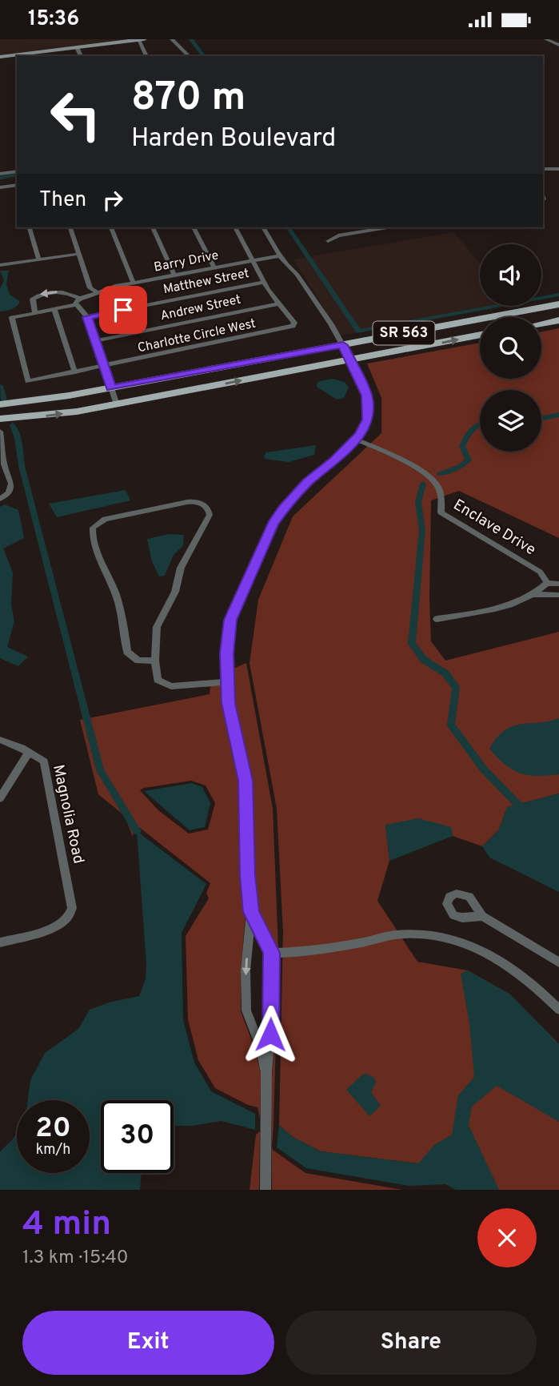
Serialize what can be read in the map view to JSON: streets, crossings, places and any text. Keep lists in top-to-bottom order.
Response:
{
  "streets": {
    "main road": ["SR 563"],
    "street": [
      "Barry Drive",
      "Matthew Street",
      "Andrew Street",
      "Charlotte Circle West",
      "Enclave Drive",
      "Magnolia Road"
    ]
  },
  "crossings": [
    ["Barry Drive", "Charlotte Circle West"],
    ["Andrew Street", "Charlotte Circle West"]
  ],
  "page": {
    "status": "15:36",
    "turn": ["870 m", "Harden Boulevard"],
    "then": "Then",
    "speed": "20 km/h",
    "limit": "30",
    "heading": ["4 min", "1.3 km · 15:40"],
    "buttons": ["Exit", "Share"]
  }
}
